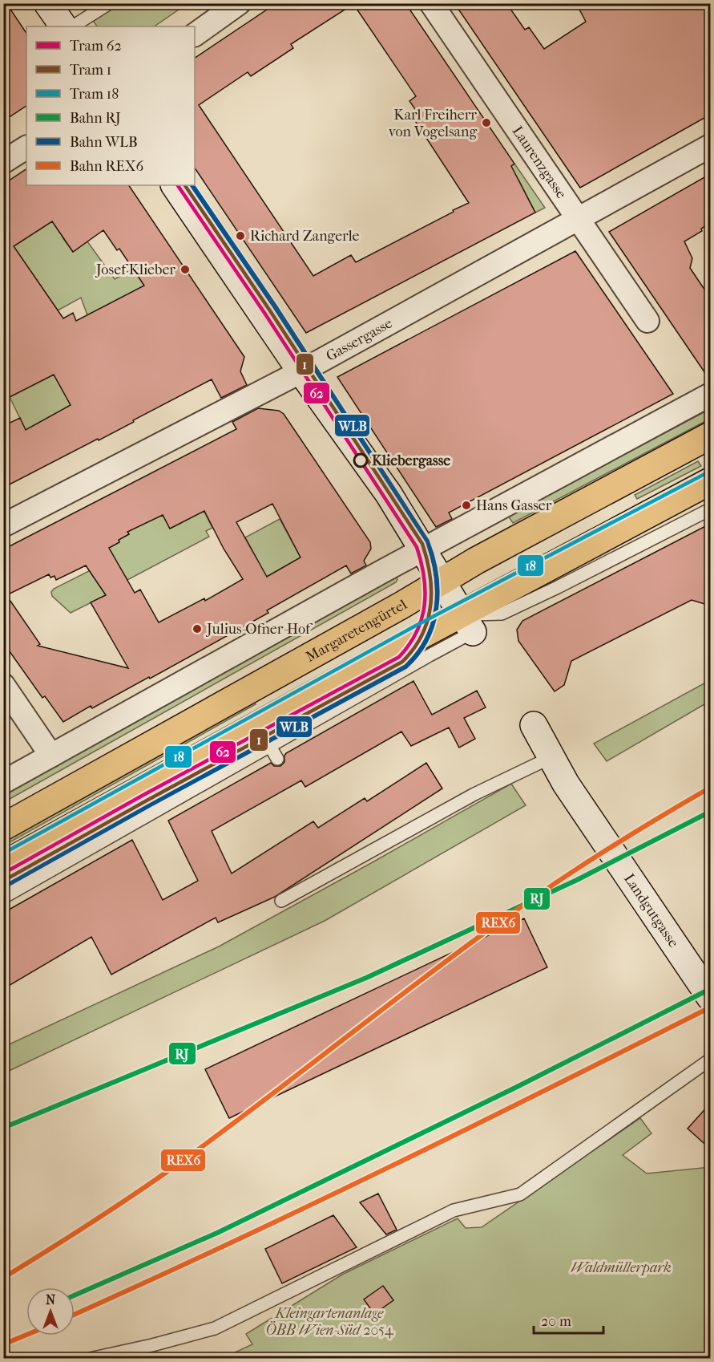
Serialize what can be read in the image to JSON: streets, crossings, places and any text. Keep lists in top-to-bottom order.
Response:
{
  "streets": {
    "main road": ["Margaretengürtel"],
    "street": ["Laurenzgasse", "Gassergasse", "Landgutgasse"]
  },
  "crossings": [
    ["Laurenzgasse", "Gassergasse"]
  ],
  "parks": ["Waldmüllerpark", "Kleingartenanlage ÖBB Wien-Süd 2054"],
  "places": [
    "Karl Freiherr von Vogelsang",
    "Richard Zangerle",
    "Josef Klieber",
    "Kliebergasse",
    "Hans Gasser",
    "Julius-Ofner-Hof"
  ],
  "lines": [
    "tram line 62",
    "tram line 1",
    "rail line WLB",
    "tram line 18",
    "rail line REX6",
    "rail line RJ"
  ],
  "legend": [
    "Tram 62",
    "Tram 1",
    "Tram 18",
    "Bahn RJ",
    "Bahn WLB",
    "Bahn REX6"
  ],
  "scale_bar": "20 m",
  "north": "top"
}
